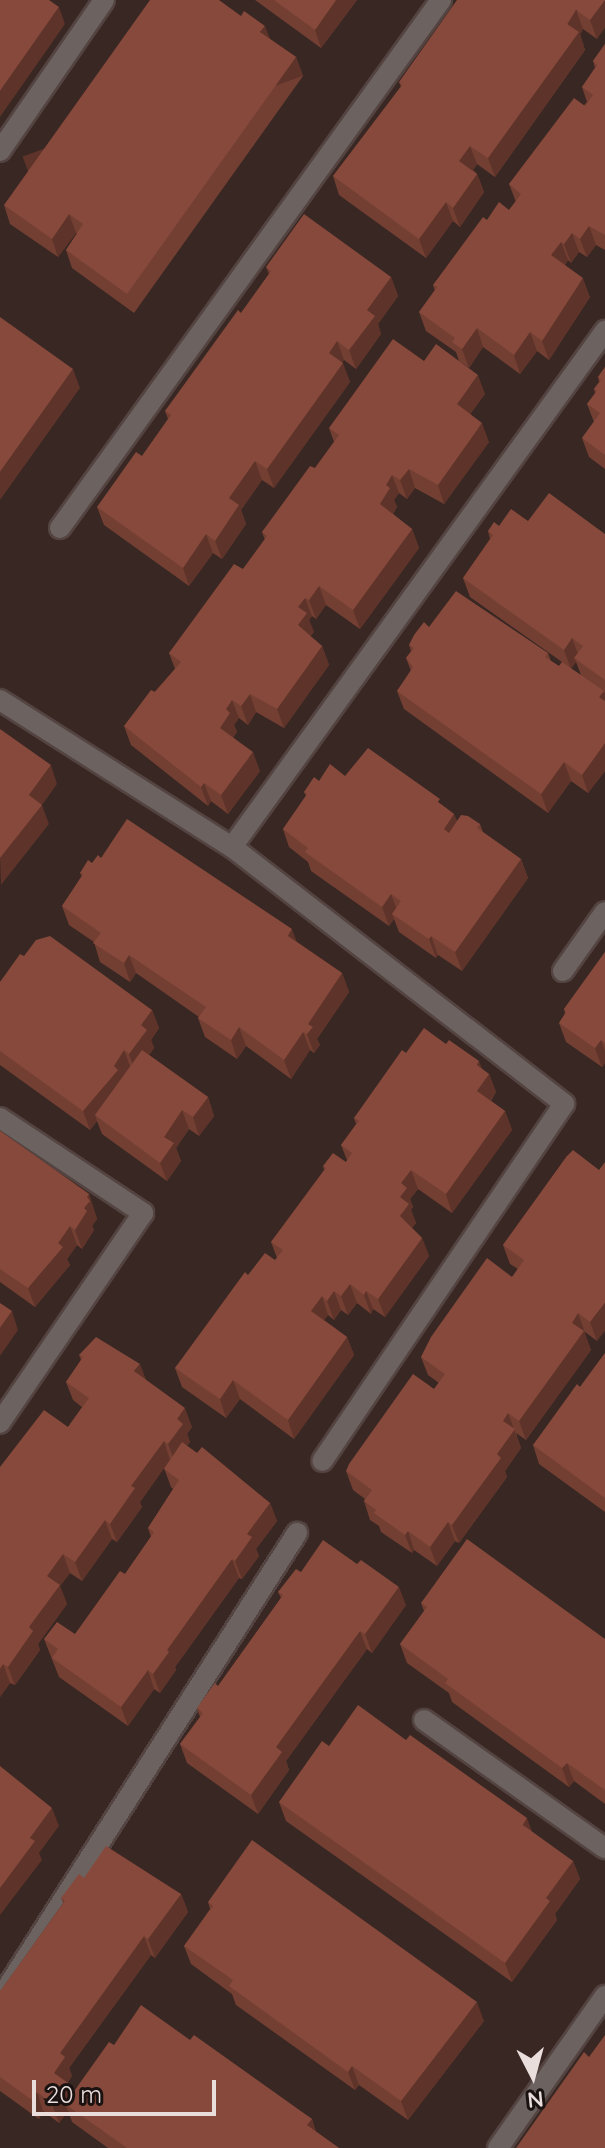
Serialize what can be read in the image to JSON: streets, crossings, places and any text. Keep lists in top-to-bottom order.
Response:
{
  "scale_bar": "20 m",
  "north": "bottom"
}
